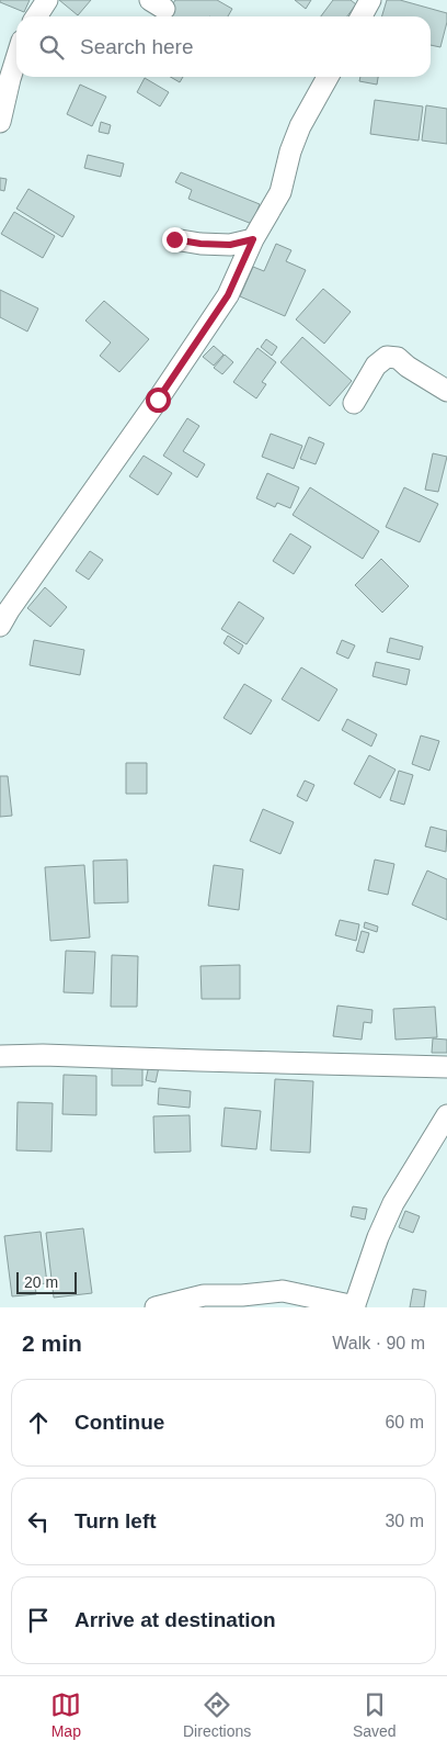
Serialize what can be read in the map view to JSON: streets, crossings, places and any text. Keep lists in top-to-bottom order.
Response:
{
  "scale_bar": "20 m",
  "page": {
    "search": "Search here",
    "scale": "20 m",
    "heading": ["2 min", "Walk · 90 m"],
    "list": [
      ["Continue", "60 m"],
      ["Turn left", "30 m"],
      "Arrive at destination"
    ],
    "nav": ["Map", "Directions", "Saved"]
  }
}
